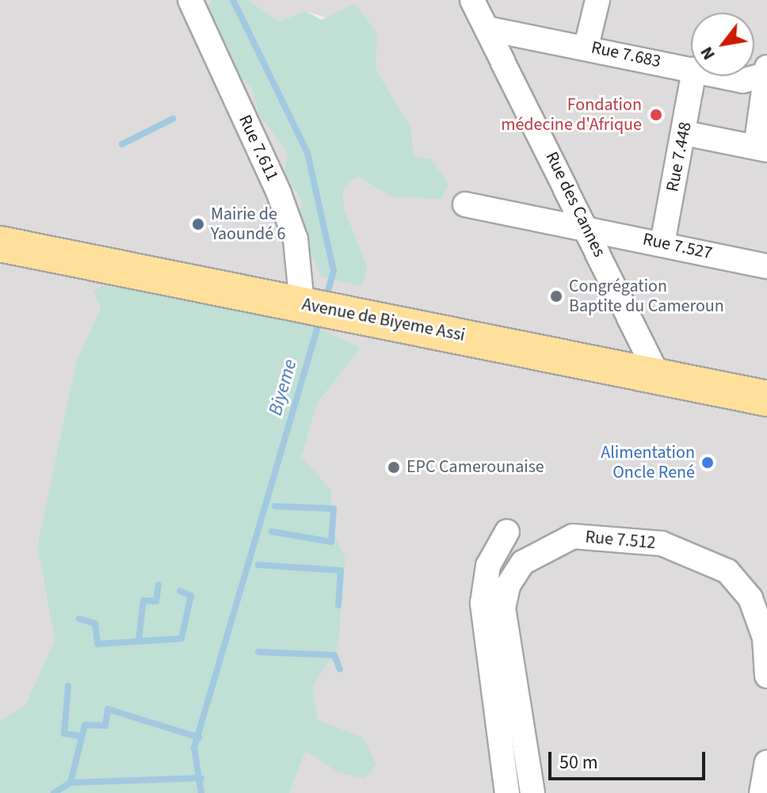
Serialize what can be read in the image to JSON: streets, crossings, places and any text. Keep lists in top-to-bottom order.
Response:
{
  "streets": {
    "main road": ["Avenue de Biyeme Assi"],
    "street": [
      "Rue 7.683",
      "Rue 7.611",
      "Rue 7.448",
      "Rue des Cannes",
      "Rue 7.527",
      "Rue 7.512"
    ]
  },
  "crossings": [
    ["Rue 7.683", "Rue des Cannes"],
    ["Rue 7.611", "Avenue de Biyeme Assi"],
    ["Rue 7.448", "Rue 7.527"],
    ["Rue des Cannes", "Rue 7.527"],
    ["Rue des Cannes", "Avenue de Biyeme Assi"]
  ],
  "water": ["Biyeme"],
  "places": [
    "Fondation médecine d'Afrique",
    "Mairie de Yaoundé 6",
    "Congrégation Baptite du Cameroun",
    "Alimentation Oncle René",
    "EPC Camerounaise"
  ],
  "scale_bar": "50 m",
  "north": "bottom left"
}
